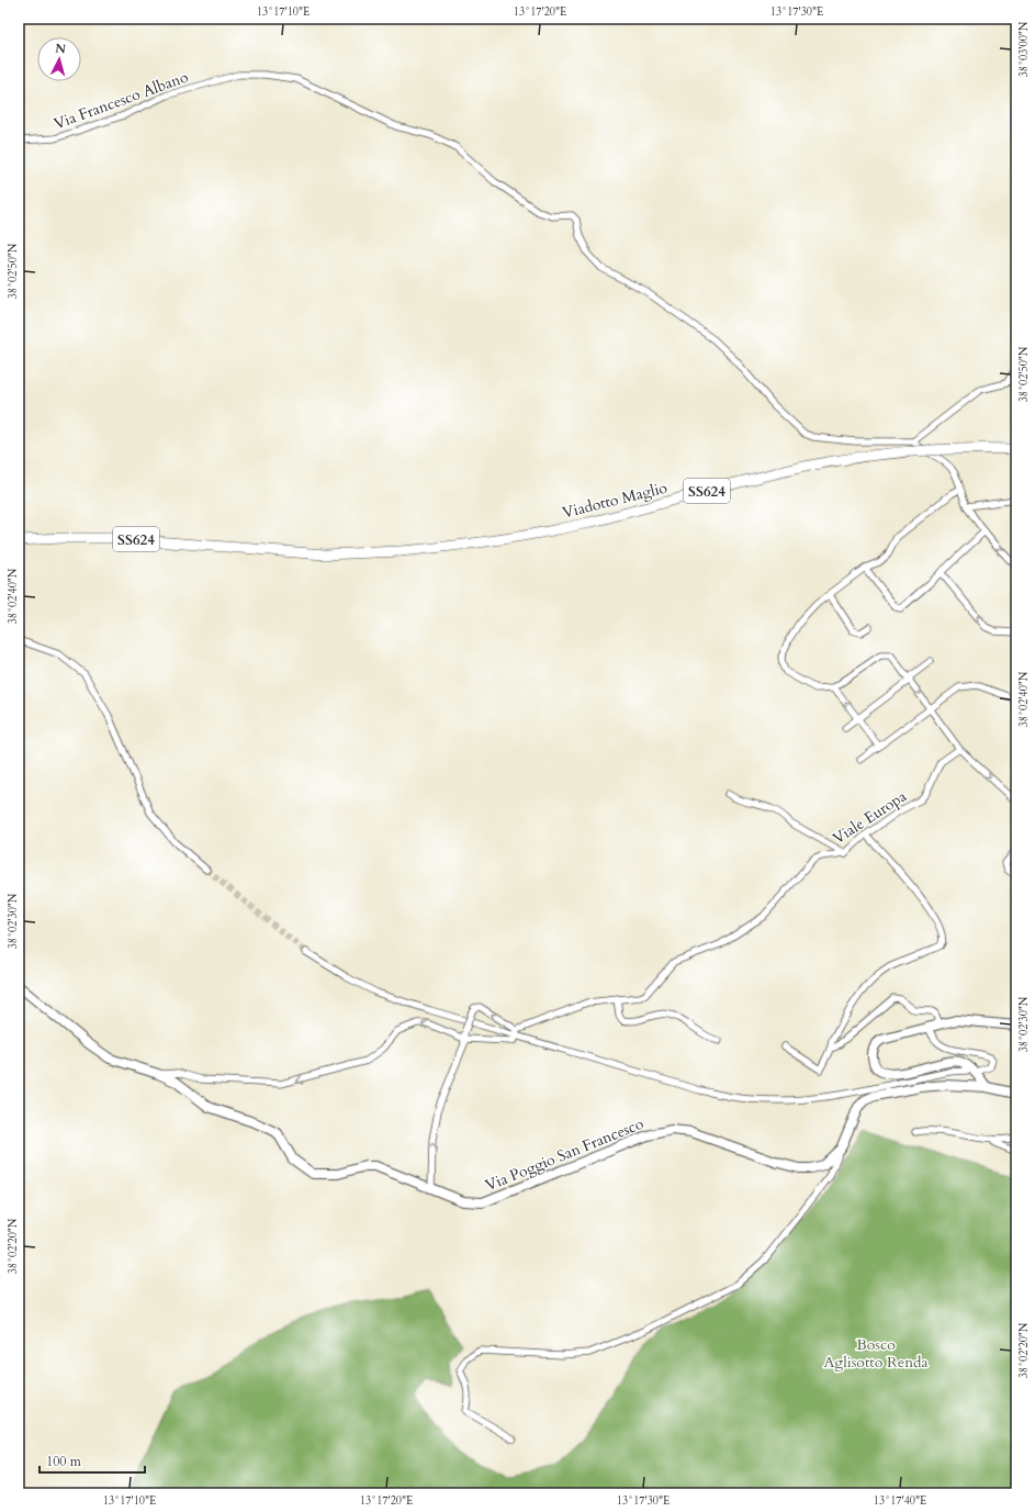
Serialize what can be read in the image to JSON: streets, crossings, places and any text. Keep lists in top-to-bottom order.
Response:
{
  "streets": {
    "main road": ["SS624", "Viadotto Maglio"],
    "street": ["Via Francesco Albano", "Viale Europa", "Via Poggio San Francesco"]
  },
  "crossings": [
    ["Viale Europa", "Via Poggio San Francesco"]
  ],
  "parks": ["Bosco Aglisotto Renda"],
  "scale_bar": "100 m",
  "north": "top",
  "coordinates": [
    "13°17'10\"E",
    "13°17'20\"E",
    "13°17'30\"E",
    "38°03'00\"N",
    "38°02'50\"N",
    "38°02'40\"N",
    "38°02'30\"N",
    "38°02'20\"N",
    "13°17'40\"E"
  ]
}
